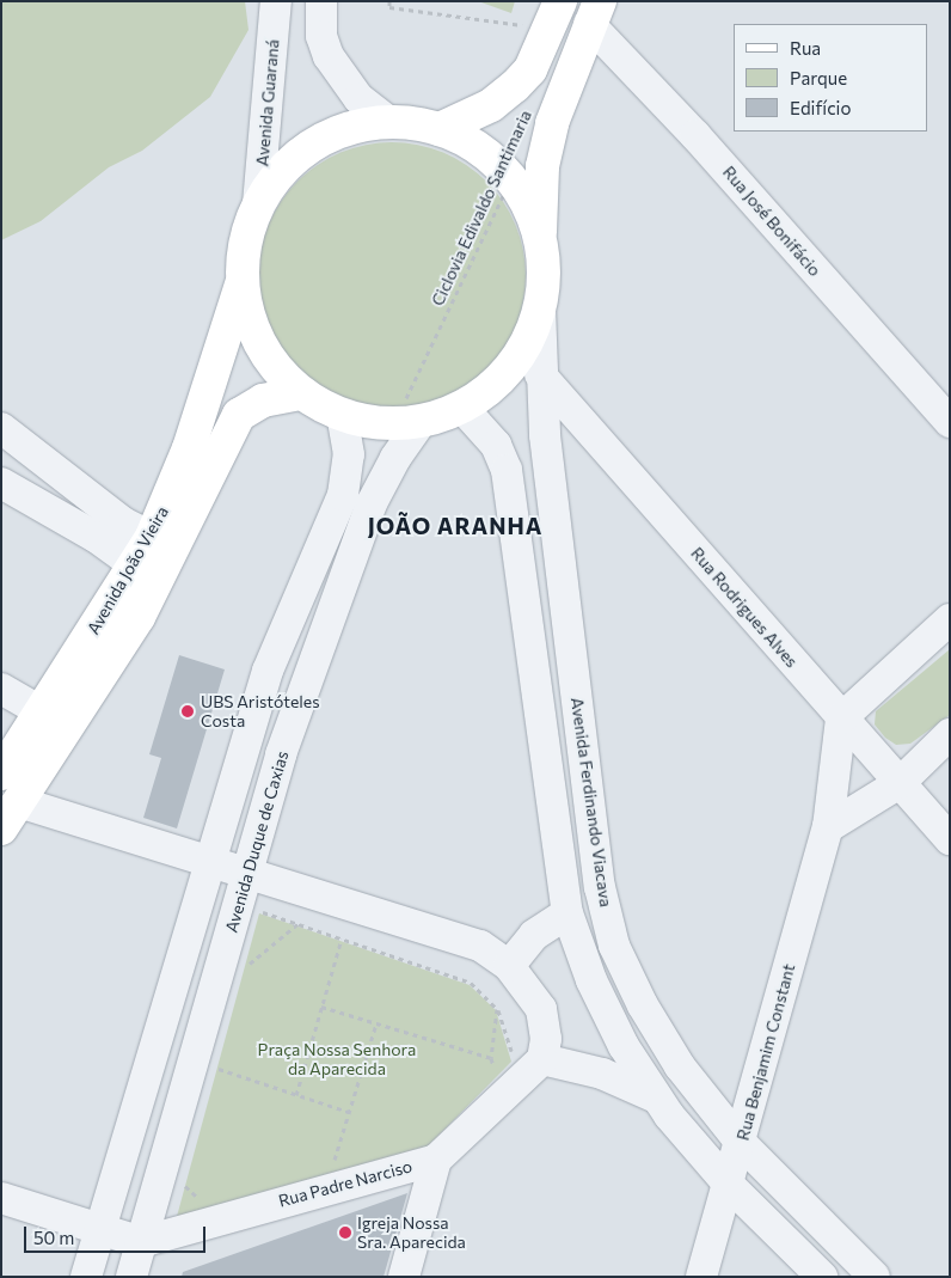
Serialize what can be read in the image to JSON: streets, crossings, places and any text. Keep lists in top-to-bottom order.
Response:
{
  "streets": {
    "main road": ["Avenida João Vieira"],
    "street": [
      "Avenida Guaraná",
      "Rua José Bonifácio",
      "Rua Rodrigues Alves",
      "Avenida Ferdinando Viacava",
      "Avenida Duque de Caxias",
      "Rua Benjamim Constant",
      "Rua Padre Narciso"
    ],
    "path": ["Ciclovia Edivaldo Santimaria"]
  },
  "crossings": [
    ["Ciclovia Edivaldo Santimaria", "Avenida Duque de Caxias"],
    ["Rua Rodrigues Alves", "Avenida Ferdinando Viacava"],
    ["Rua Rodrigues Alves", "Rua Benjamim Constant"],
    ["Avenida Ferdinando Viacava", "Rua Benjamim Constant"],
    ["Avenida Duque de Caxias", "Rua Padre Narciso"]
  ],
  "districts": ["JOÃO ARANHA"],
  "parks": ["Praça Nossa Senhora da Aparecida"],
  "places": ["UBS Aristóteles Costa", "Igreja Nossa Sra. Aparecida"],
  "legend": ["Rua", "Parque", "Edifício"],
  "scale_bar": "50 m"
}
